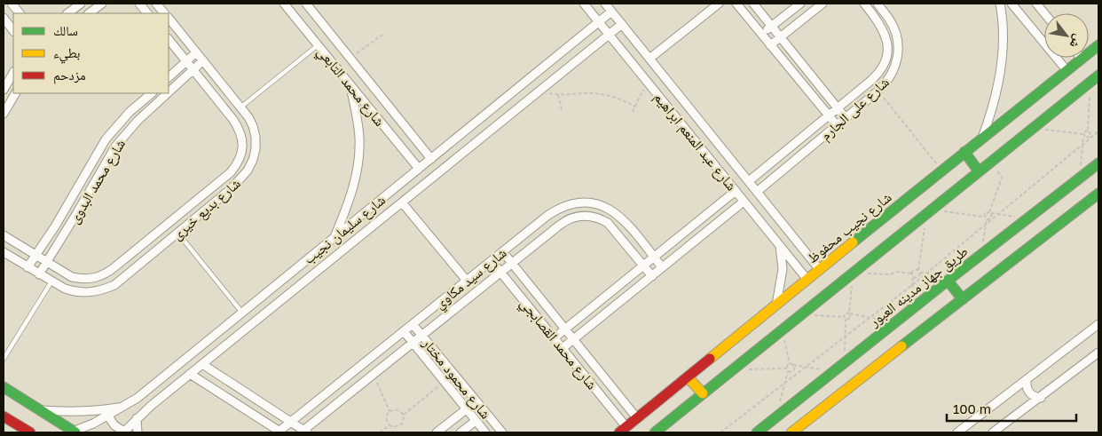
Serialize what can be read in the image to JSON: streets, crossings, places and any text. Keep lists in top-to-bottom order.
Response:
{
  "streets": {
    "street": [
      "شارع محمد التابعي",
      "شارع على الجارم",
      "شارع عبد المنعم ابراهيم",
      "شارع محمد البدوى",
      "شارع بديع خيرى",
      "شارع نجيب محفوظ",
      "شارع سليمان نجيب",
      "شارع سيد مكاوي",
      "طريق جهاز مدينه العبور",
      "شارع محمد القصابجي",
      "شارع محمود مختار"
    ]
  },
  "crossings": [
    ["شارع محمد التابعي", "شارع سليمان نجيب"],
    ["شارع على الجارم", "شارع عبد المنعم ابراهيم"],
    ["شارع عبد المنعم ابراهيم", "شارع نجيب محفوظ"],
    ["شارع عبد المنعم ابراهيم", "شارع سليمان نجيب"],
    ["شارع محمد البدوى", "شارع بديع خيرى"],
    ["شارع نجيب محفوظ", "شارع محمد القصابجي"],
    ["شارع سيد مكاوي", "شارع محمد القصابجي"],
    ["شارع سيد مكاوي", "شارع محمود مختار"]
  ],
  "legend": ["سالك", "بطيء", "مزدحم"],
  "scale_bar": "100 m",
  "north": "bottom right"
}
